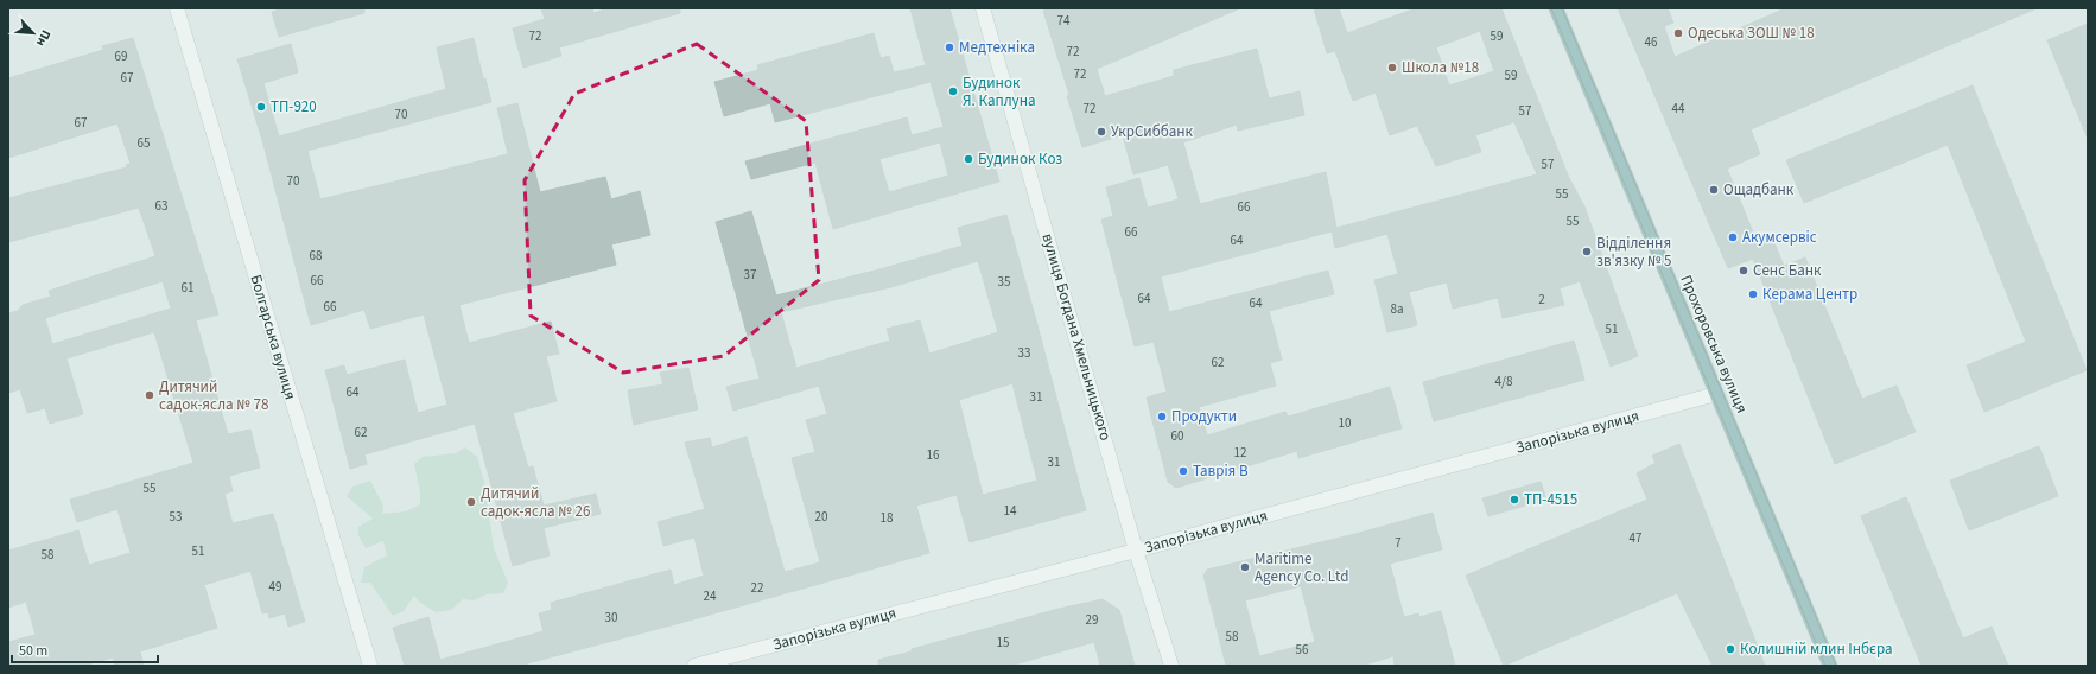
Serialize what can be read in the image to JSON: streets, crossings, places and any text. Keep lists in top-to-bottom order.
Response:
{
  "streets": {
    "main road": ["Прохоровська вулиця"],
    "street": ["Болгарська вулиця", "вулиця Богдана Хмельницького", "Запорізька вулиця"]
  },
  "crossings": [
    ["вулиця Богдана Хмельницького", "Запорізька вулиця"],
    ["Прохоровська вулиця", "Запорізька вулиця"]
  ],
  "places": [
    "Одеська ЗОШ № 18",
    "Медтехніка",
    "Школа №18",
    "Будинок Я. Каплуна",
    "ТП-920",
    "УкрСиббанк",
    "Будинок Коз",
    "Ощадбанк",
    "Акумсервіс",
    "Відділення зв'язку № 5",
    "Сенс Банк",
    "Керама Центр",
    "Дитячий садок-ясла № 78",
    "Продукти",
    "Таврія В",
    "ТП-4515",
    "Дитячий садок-ясла № 26",
    "Maritime Agency Co. Ltd",
    "Колишній млин Інбєра"
  ],
  "house_numbers": [
    "74",
    "72",
    "59",
    "46",
    "72",
    "69",
    "72",
    "59",
    "67",
    "72",
    "44",
    "57",
    "70",
    "67",
    "65",
    "57",
    "70",
    "55",
    "63",
    "66",
    "55",
    "66",
    "64",
    "68",
    "37",
    "66",
    "35",
    "61",
    "64",
    "2",
    "64",
    "66",
    "8а",
    "51",
    "33",
    "62",
    "4/8",
    "64",
    "31",
    "10",
    "62",
    "60",
    "12",
    "16",
    "31",
    "55",
    "14",
    "53",
    "20",
    "18",
    "47",
    "7",
    "51",
    "58",
    "49",
    "22",
    "24",
    "30",
    "29",
    "58",
    "15",
    "56"
  ],
  "scale_bar": "50 m",
  "north": "bottom right"
}
